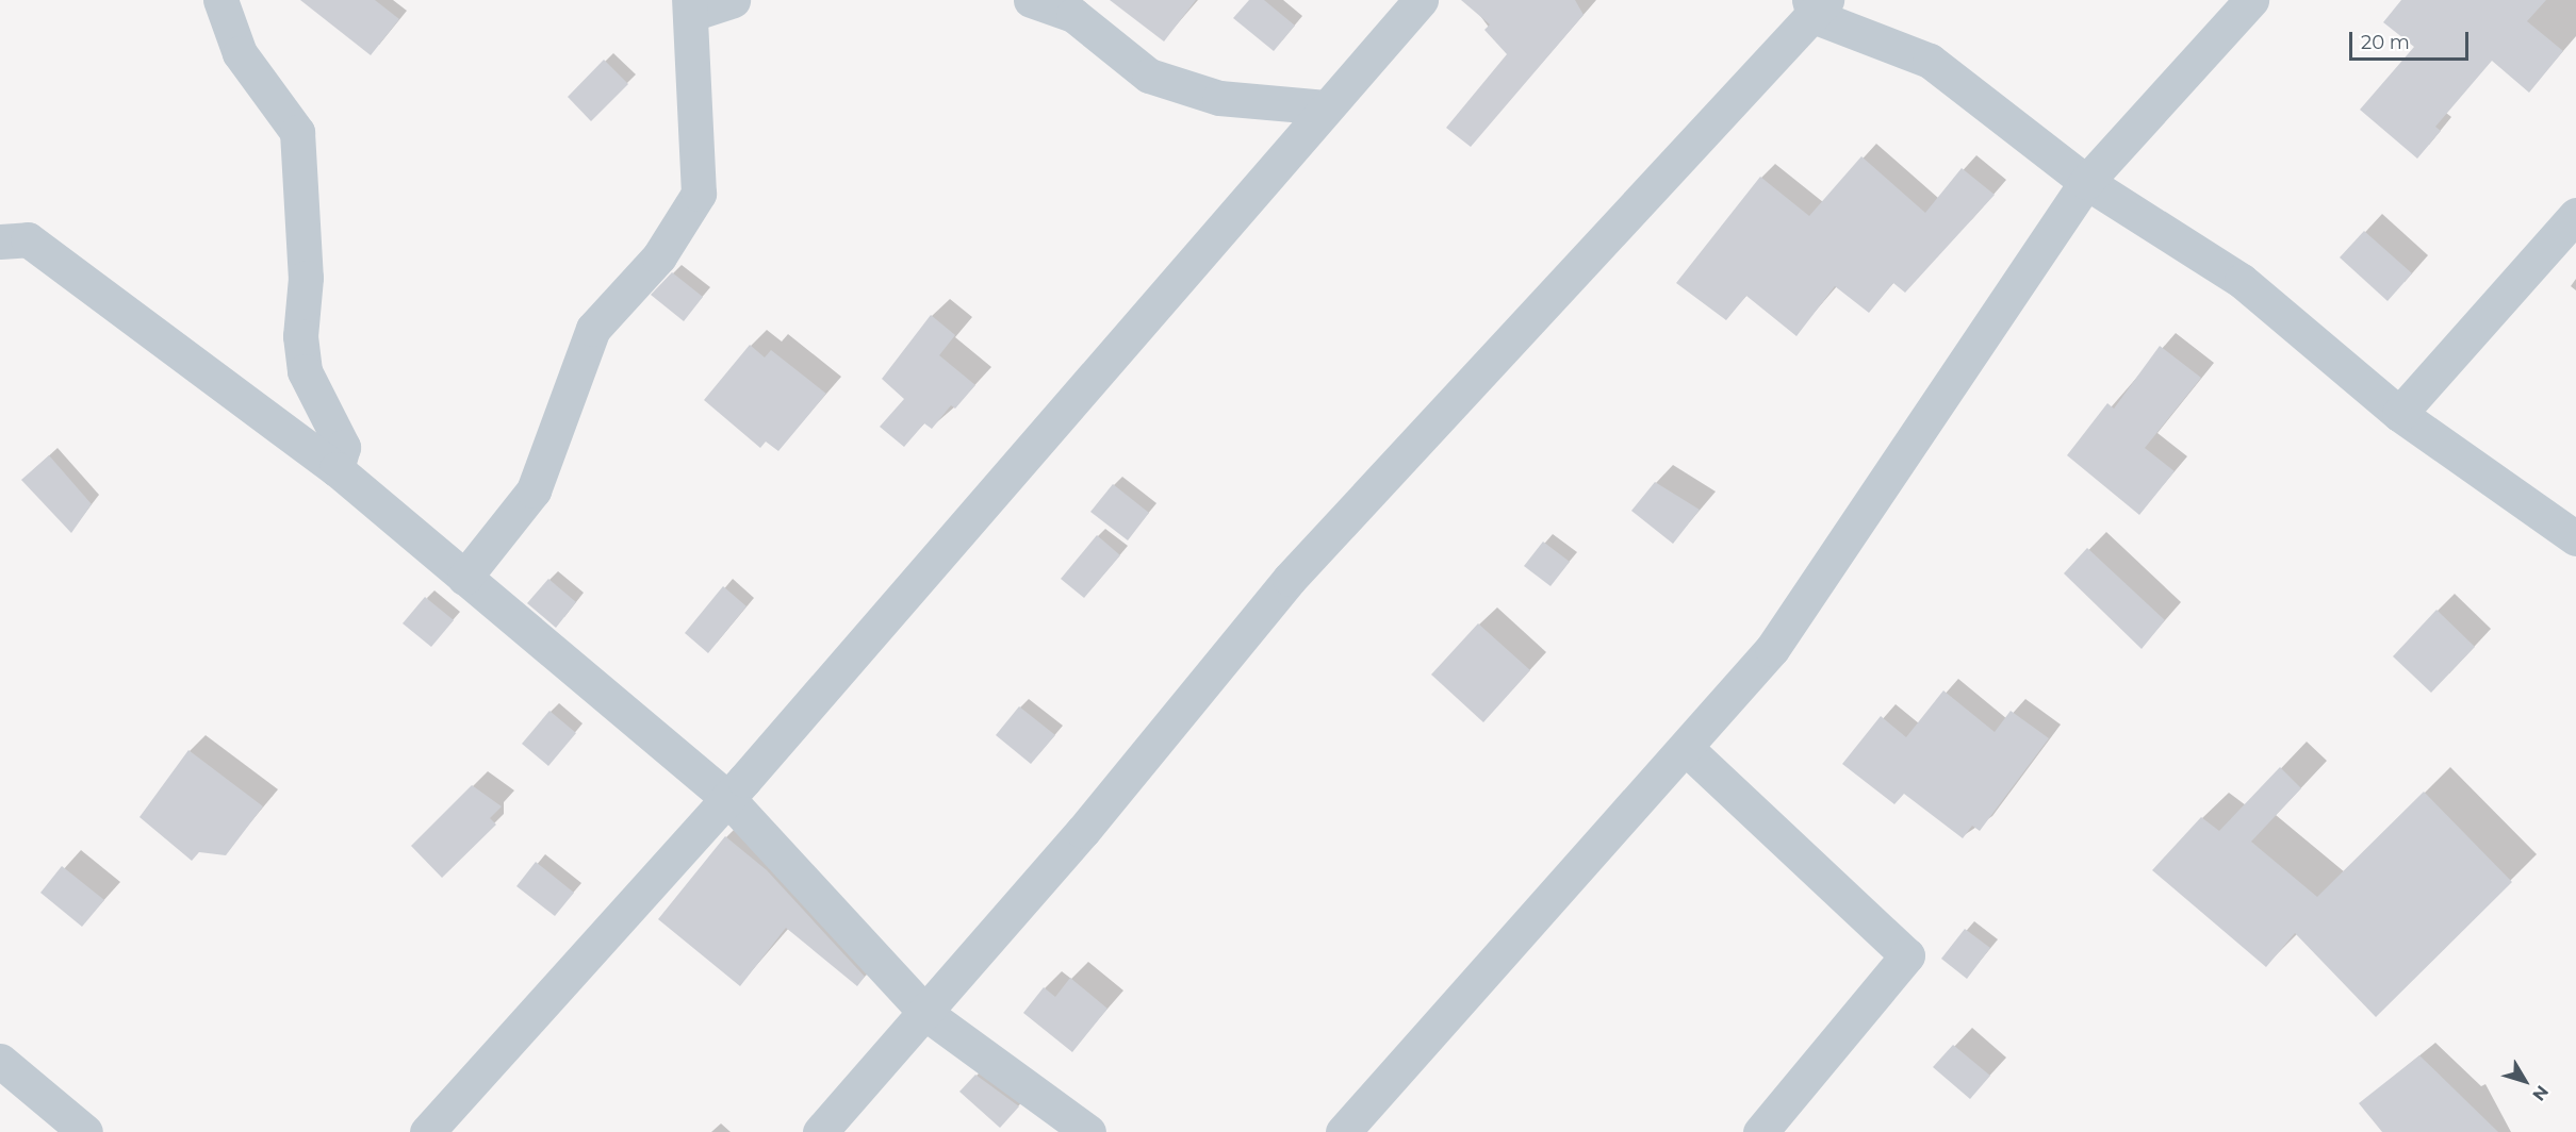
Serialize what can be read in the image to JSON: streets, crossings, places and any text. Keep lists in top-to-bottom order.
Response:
{
  "scale_bar": "20 m",
  "north": "bottom right"
}
